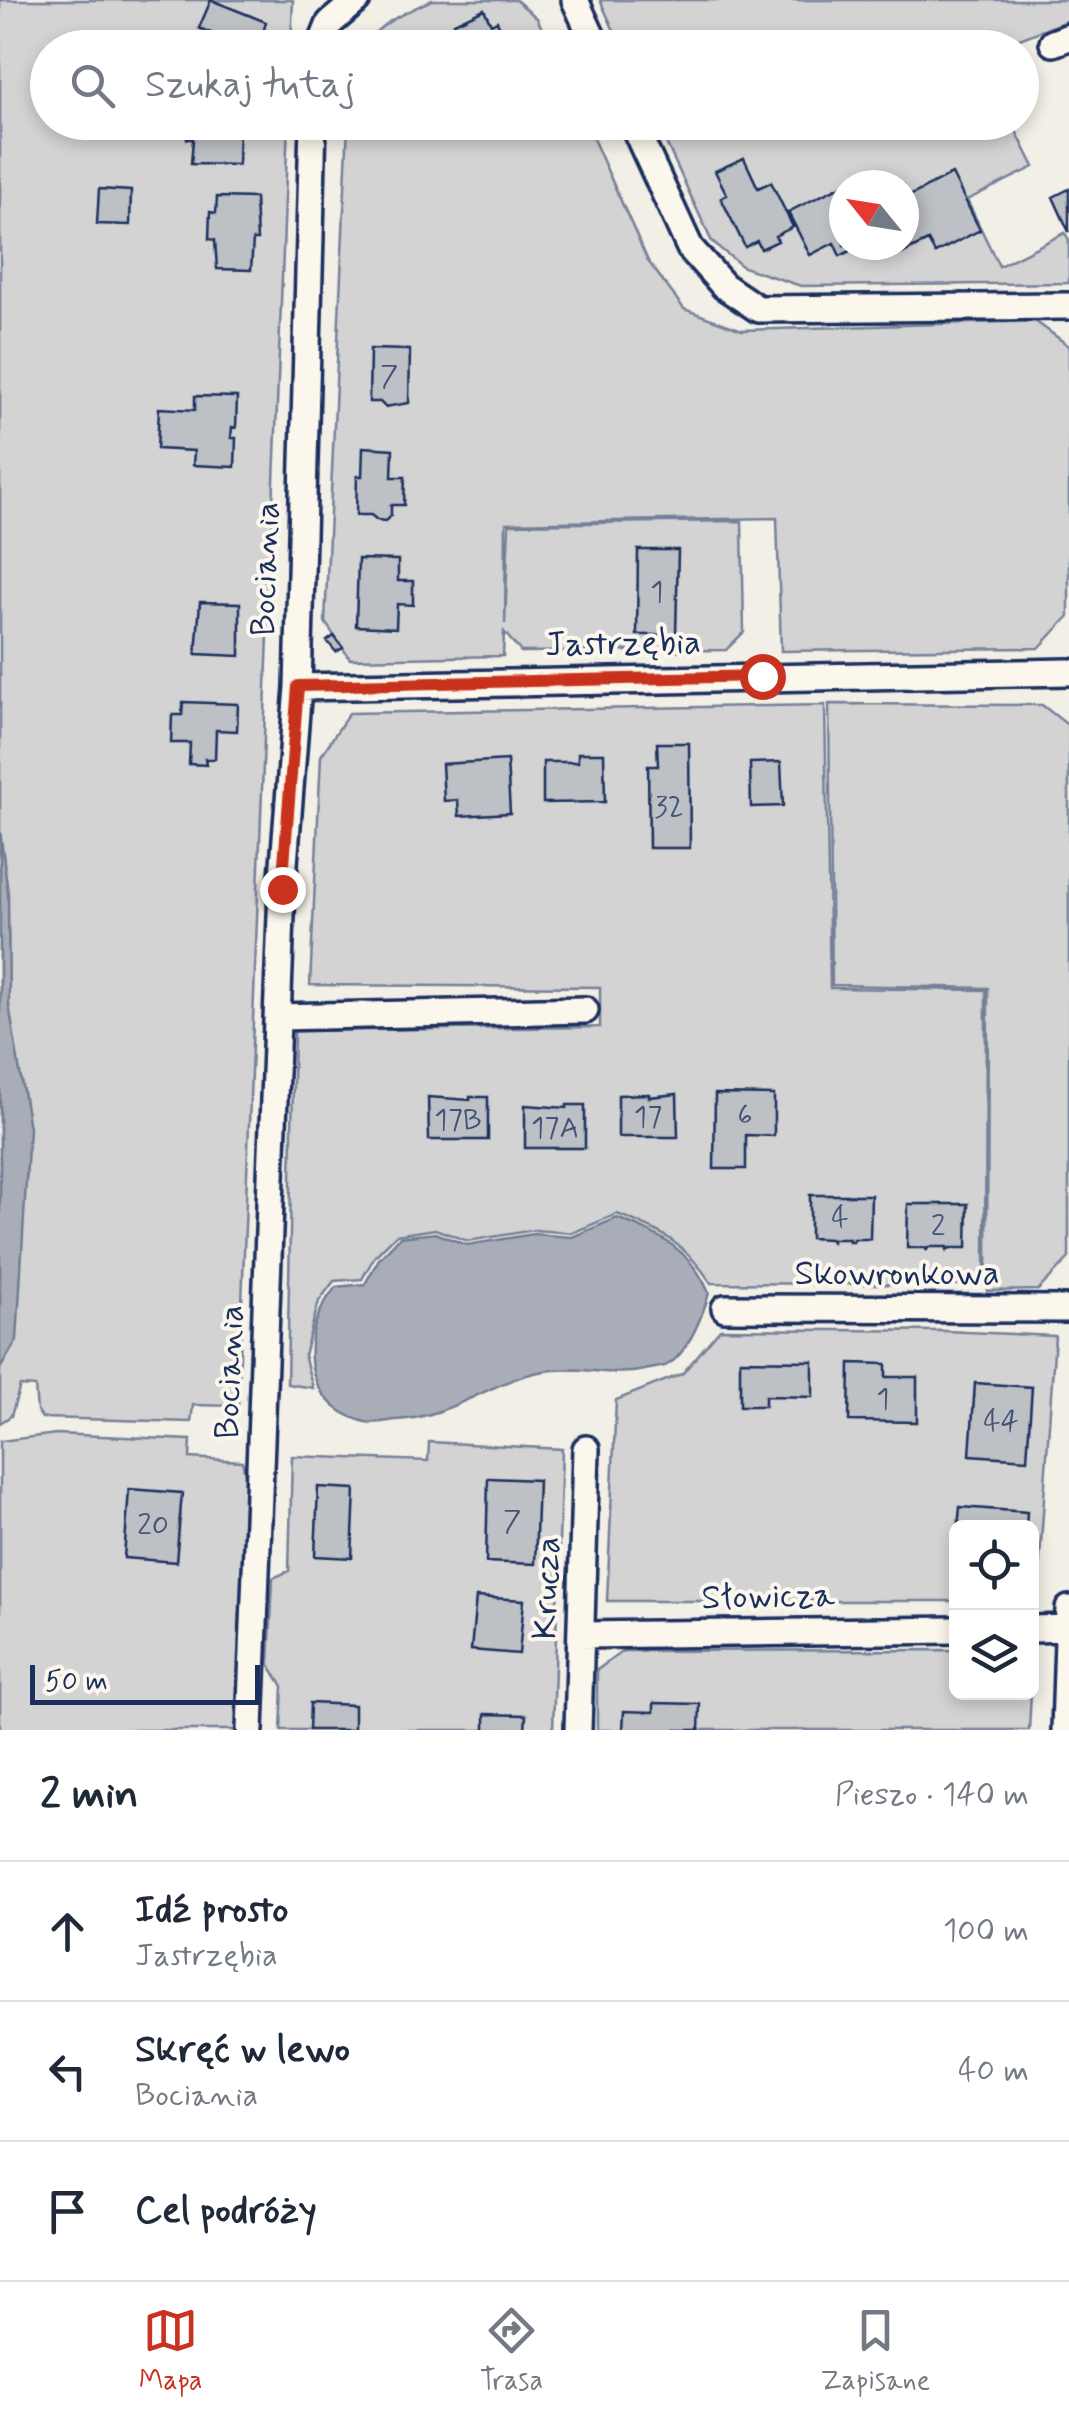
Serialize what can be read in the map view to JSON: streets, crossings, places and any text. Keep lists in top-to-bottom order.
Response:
{
  "streets": {
    "street": [
      "Bociania",
      "Jastrzębia",
      "Skowronkowa",
      "Krucza",
      "Słowicza"
    ]
  },
  "crossings": [
    ["Bociania", "Jastrzębia"],
    ["Krucza", "Słowicza"]
  ],
  "house_numbers": [
    "7",
    "1",
    "32",
    "6",
    "17",
    "17B",
    "17A",
    "4",
    "2",
    "1",
    "44",
    "7",
    "20"
  ],
  "scale_bar": "50 m",
  "north": "top left",
  "page": {
    "search": "Szukaj tutaj",
    "scale": "50 m",
    "heading": ["2 min", "Pieszo · 140 m"],
    "list": [
      ["Idź prosto", "Jastrzębia", "100 m"],
      ["Skręć w lewo", "Bociania", "40 m"],
      "Cel podróży"
    ],
    "nav": ["Mapa", "Trasa", "Zapisane"]
  }
}
